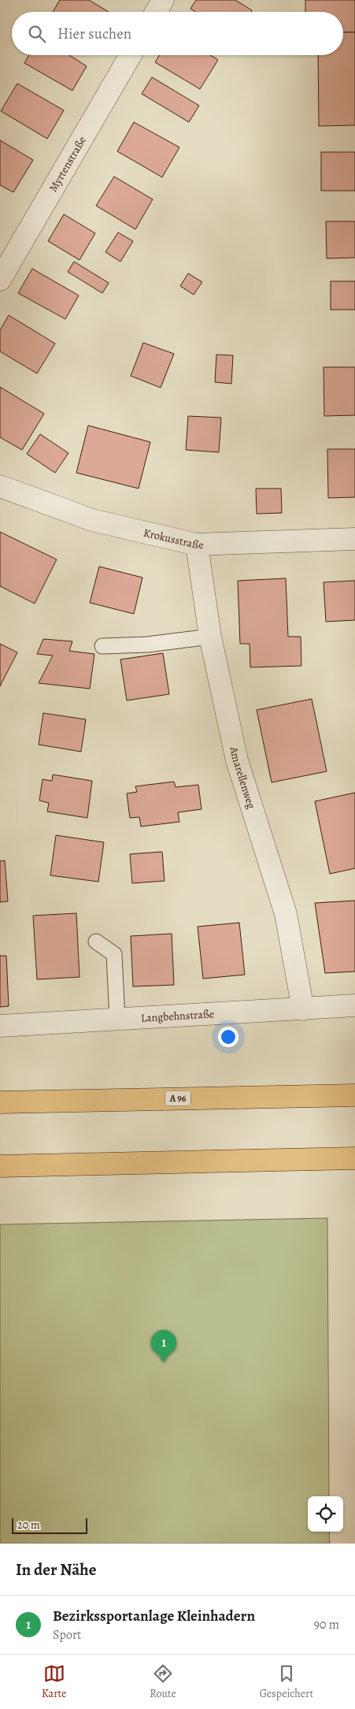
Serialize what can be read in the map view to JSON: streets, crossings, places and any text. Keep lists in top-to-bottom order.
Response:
{
  "streets": {
    "highway": ["A 96"],
    "street": [
      "Myrtenstraße",
      "Krokusstraße",
      "Amarellenweg",
      "Langbehnstraße"
    ]
  },
  "crossings": [
    ["Krokusstraße", "Amarellenweg"],
    ["Amarellenweg", "Langbehnstraße"]
  ],
  "scale_bar": "20 m",
  "page": {
    "search": "Hier suchen",
    "pins": "1",
    "scale": "20 m",
    "heading": "In der Nähe",
    "list": [
      {
        "mark": "1",
        "name": "Bezirkssportanlage Kleinhadern",
        "note": "Sport",
        "value": "90 m"
      }
    ],
    "nav": ["Karte", "Route", "Gespeichert"]
  }
}
